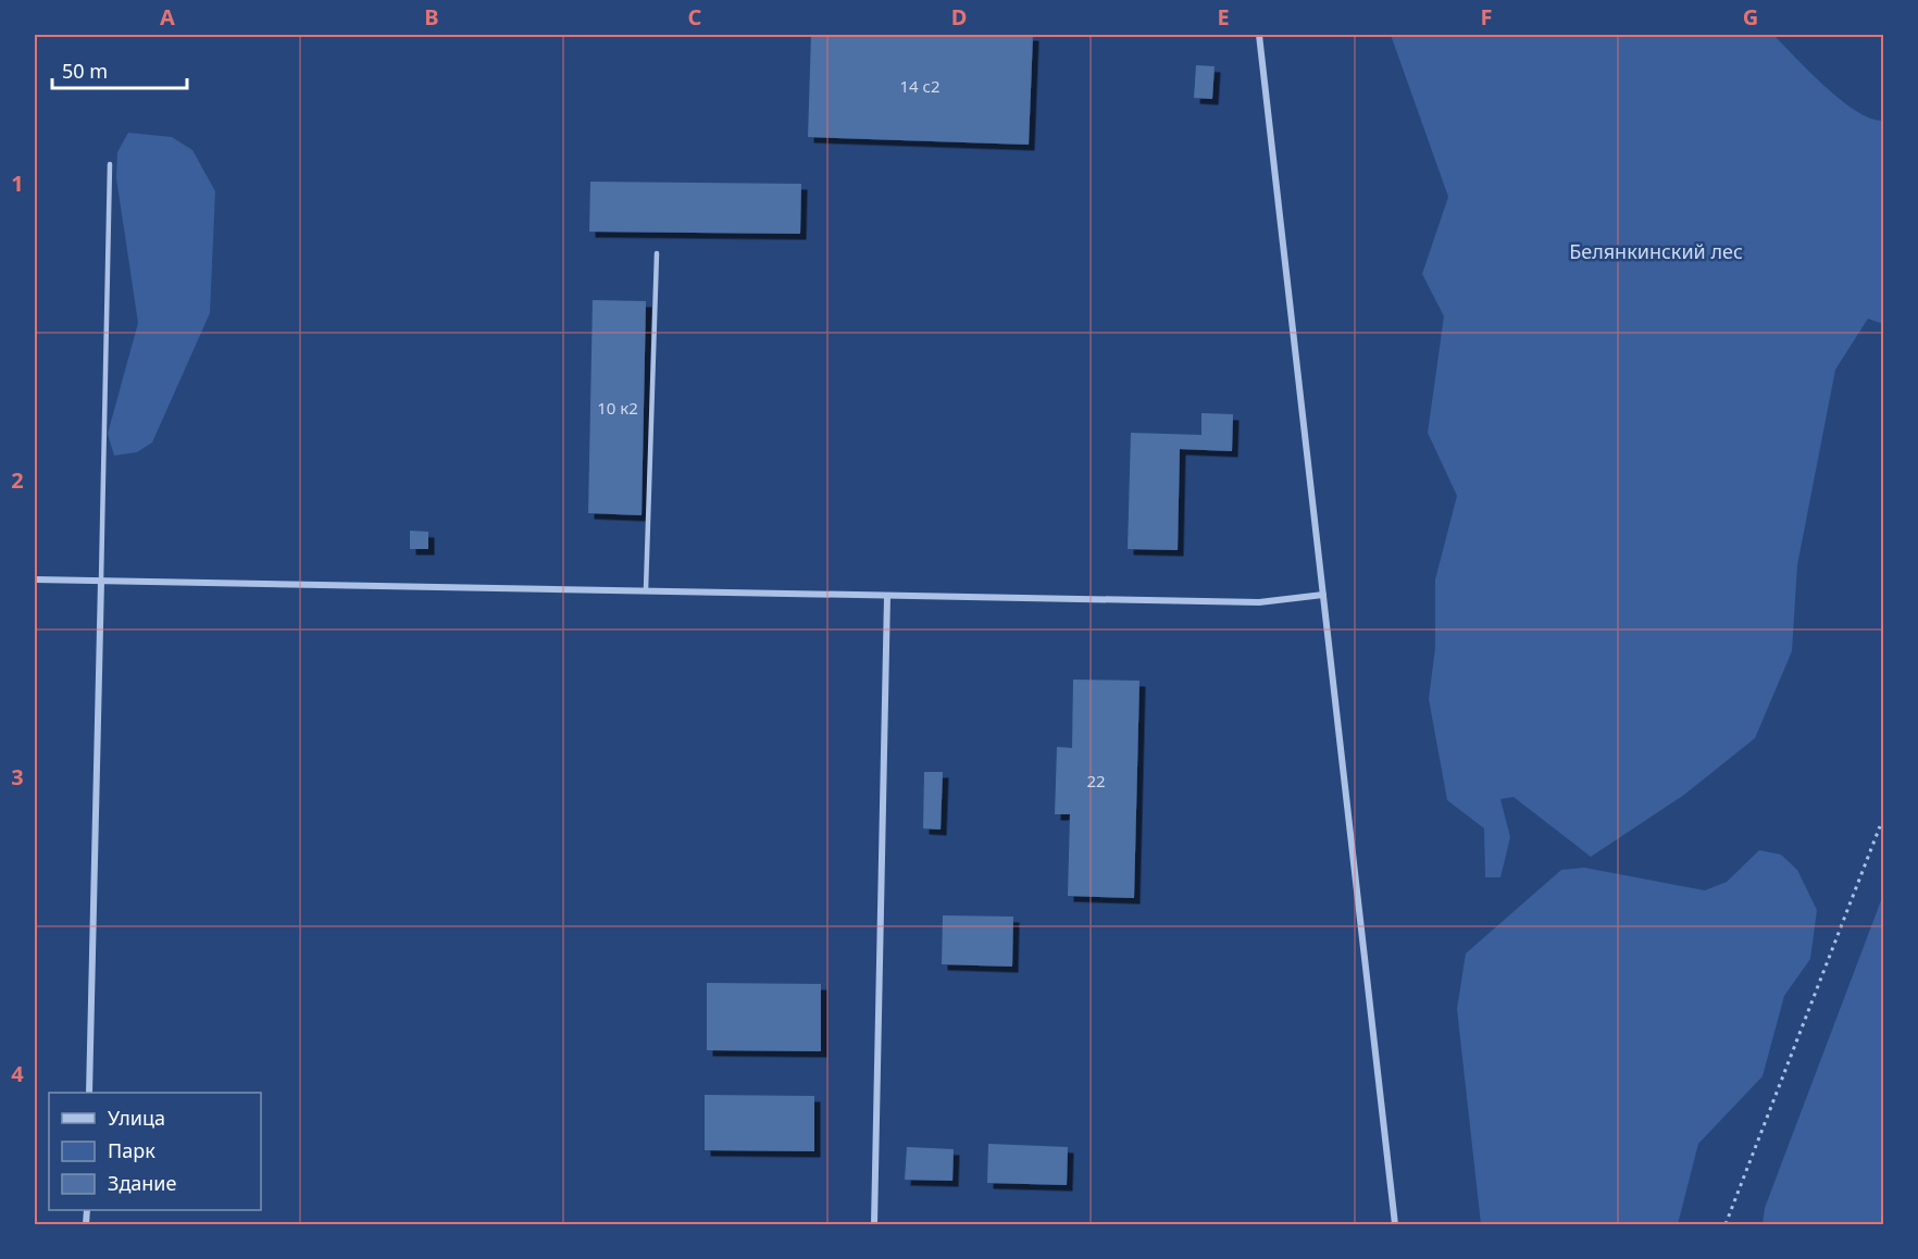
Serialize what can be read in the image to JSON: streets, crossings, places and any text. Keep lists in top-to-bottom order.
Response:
{
  "parks": ["Белянкинский лес"],
  "house_numbers": ["14 с2", "10 к2", "22"],
  "legend": ["Улица", "Парк", "Здание"],
  "scale_bar": "50 m",
  "grid": {
    "columns": [
      "A",
      "B",
      "C",
      "D",
      "E",
      "F",
      "G"
    ],
    "rows": [
      "1",
      "2",
      "3",
      "4"
    ]
  }
}
